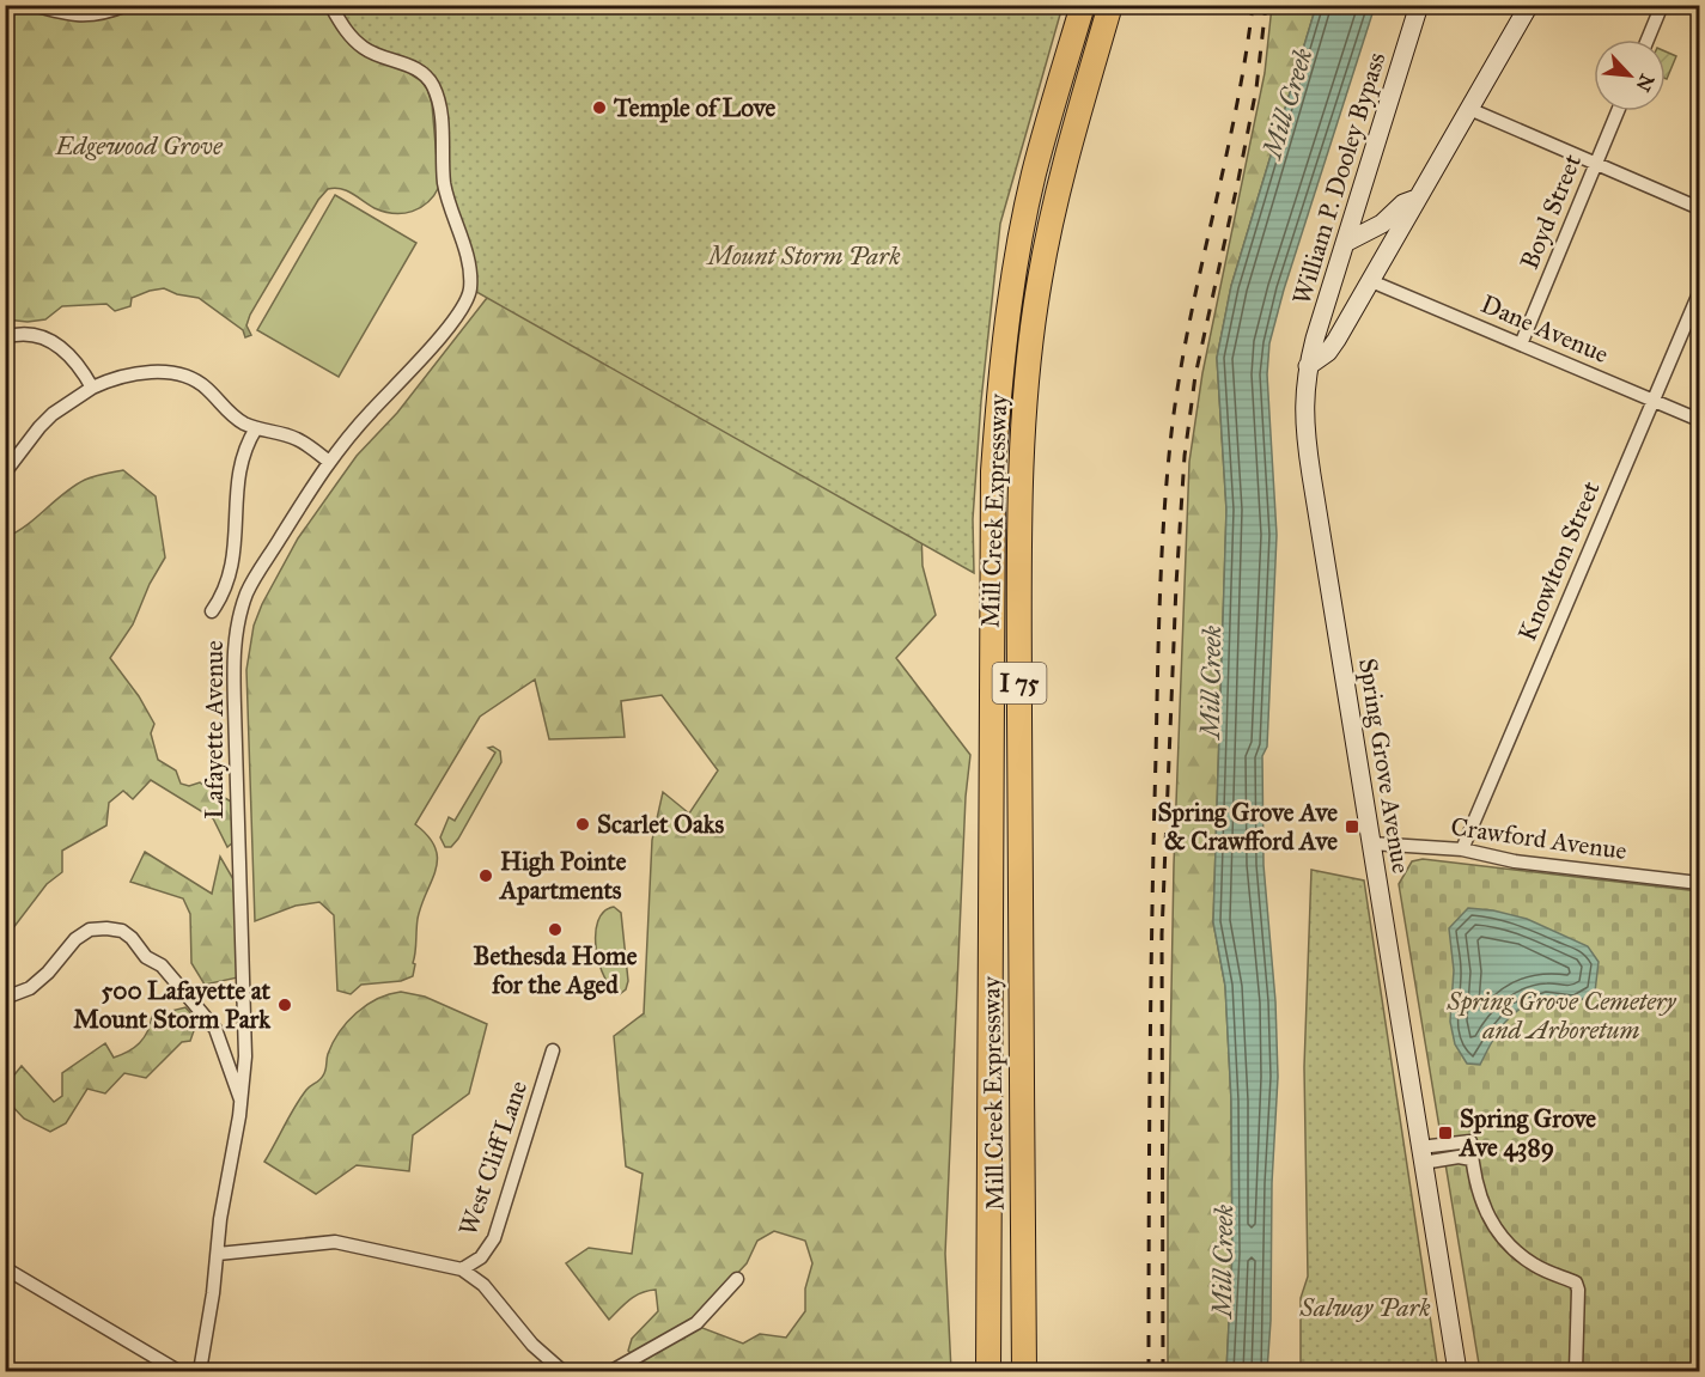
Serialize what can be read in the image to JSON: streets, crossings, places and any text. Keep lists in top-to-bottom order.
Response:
{
  "streets": {
    "highway": ["Mill Creek Expressway", "I 75"],
    "main road": ["William P. Dooley Bypass", "Spring Grove Avenue"],
    "street": [
      "Boyd Street",
      "Dane Avenue",
      "Knowlton Street",
      "Lafayette Avenue",
      "Crawford Avenue",
      "West Cliff Lane"
    ]
  },
  "crossings": [
    ["William P. Dooley Bypass", "Spring Grove Avenue"],
    ["Boyd Street", "Dane Avenue"],
    ["Dane Avenue", "Knowlton Street"],
    ["Knowlton Street", "Crawford Avenue"],
    ["Spring Grove Avenue", "Crawford Avenue"]
  ],
  "water": ["Mill Creek"],
  "parks": [
    "Edgewood Grove",
    "Mount Storm Park",
    "Spring Grove Cemetery and Arboretum",
    "Salway Park"
  ],
  "places": {
    "other": [
      "Temple of Love",
      "Scarlet Oaks",
      "High Pointe Apartments",
      "Bethesda Home for the Aged",
      "500 Lafayette at Mount Storm Park"
    ],
    "transit": ["Spring Grove Ave & Crawfford Ave", "Spring Grove Ave 4389"]
  },
  "north": "bottom right"
}
